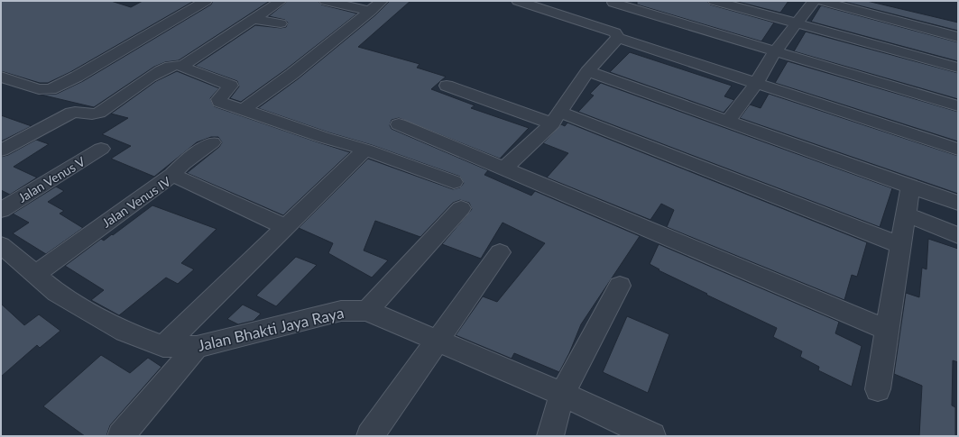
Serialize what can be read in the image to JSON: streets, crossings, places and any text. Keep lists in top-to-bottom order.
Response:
{
  "streets": {
    "street": ["Jalan Venus V", "Jalan Venus IV", "Jalan Bhakti Jaya Raya"]
  },
  "crossings": [
    ["Jalan Venus IV", "Jalan Bhakti Jaya Raya"]
  ]
}
